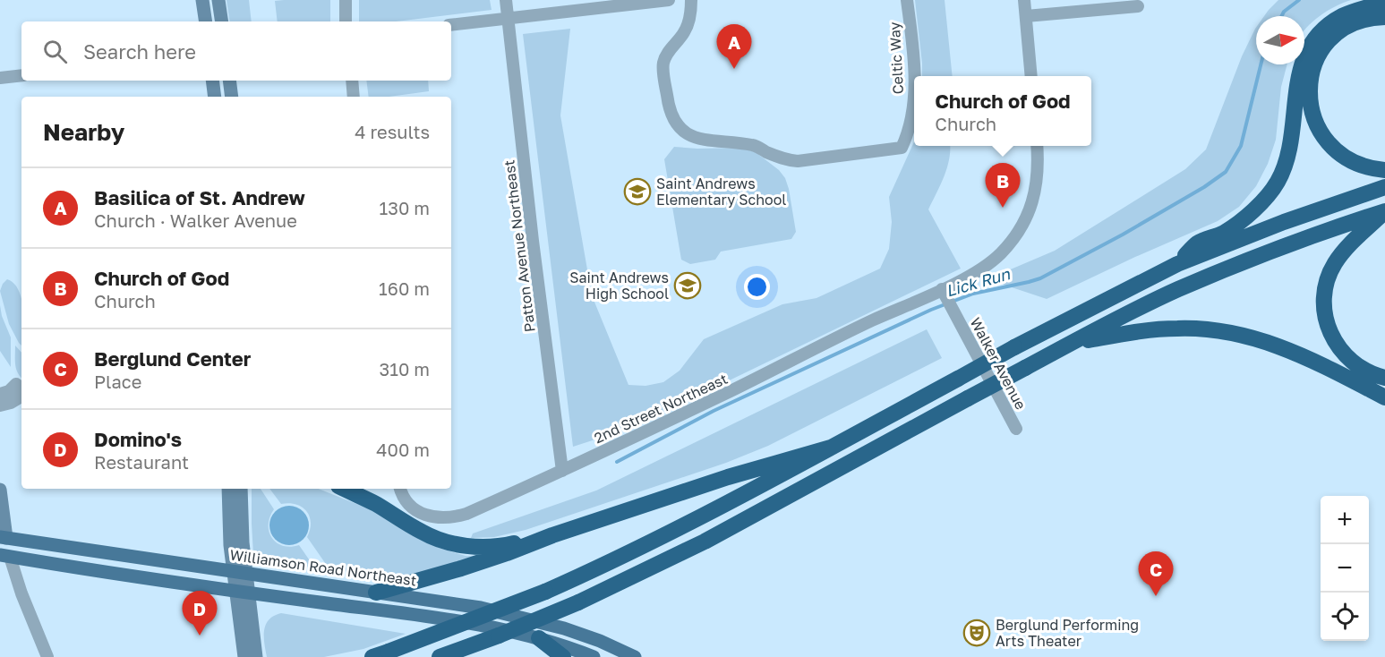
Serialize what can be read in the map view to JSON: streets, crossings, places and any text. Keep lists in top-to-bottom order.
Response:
{
  "streets": {
    "main road": ["Williamson Road Northeast"],
    "street": [
      "Celtic Way",
      "Patton Avenue Northeast",
      "Walker Avenue",
      "2nd Street Northeast"
    ]
  },
  "crossings": [
    ["Patton Avenue Northeast", "2nd Street Northeast"],
    ["Walker Avenue", "2nd Street Northeast"]
  ],
  "water": ["Lick Run"],
  "places": {
    "school or university": ["Saint Andrews Elementary School", "Saint Andrews High School"],
    "theatre": ["Berglund Performing Arts Theater"]
  },
  "north": "right",
  "page": {
    "search": "Search here",
    "pins": [
      "A",
      "B",
      "C",
      "D"
    ],
    "popup": ["Church of God", "Church"],
    "heading": ["Nearby", "4 results"],
    "list": [
      {
        "mark": "A",
        "name": "Basilica of St. Andrew",
        "note": "Church · Walker Avenue",
        "value": "130 m"
      },
      {
        "mark": "B",
        "name": "Church of God",
        "note": "Church",
        "value": "160 m"
      },
      {
        "mark": "C",
        "name": "Berglund Center",
        "note": "Place",
        "value": "310 m"
      },
      {
        "mark": "D",
        "name": "Domino's",
        "note": "Restaurant",
        "value": "400 m"
      }
    ],
    "map_buttons": ["+", "−"]
  }
}
